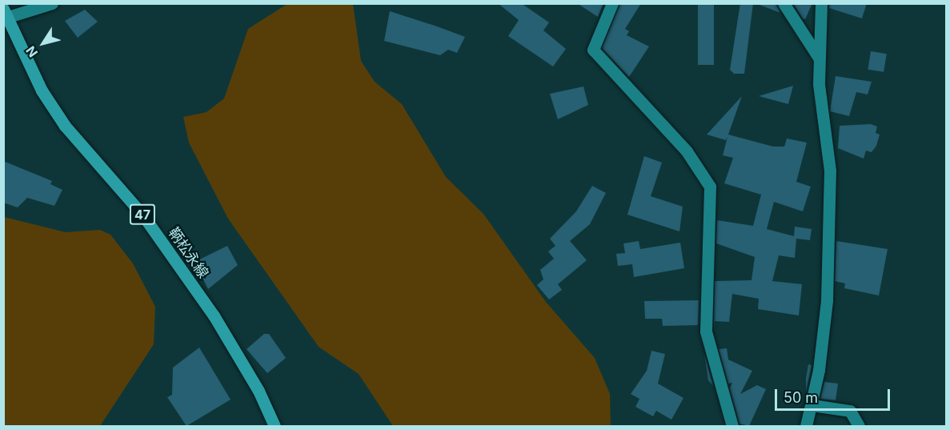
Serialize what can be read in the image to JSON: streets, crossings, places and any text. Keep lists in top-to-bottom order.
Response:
{
  "streets": {
    "main road": ["47", "鞆松永線"]
  },
  "scale_bar": "50 m",
  "north": "bottom left"
}
